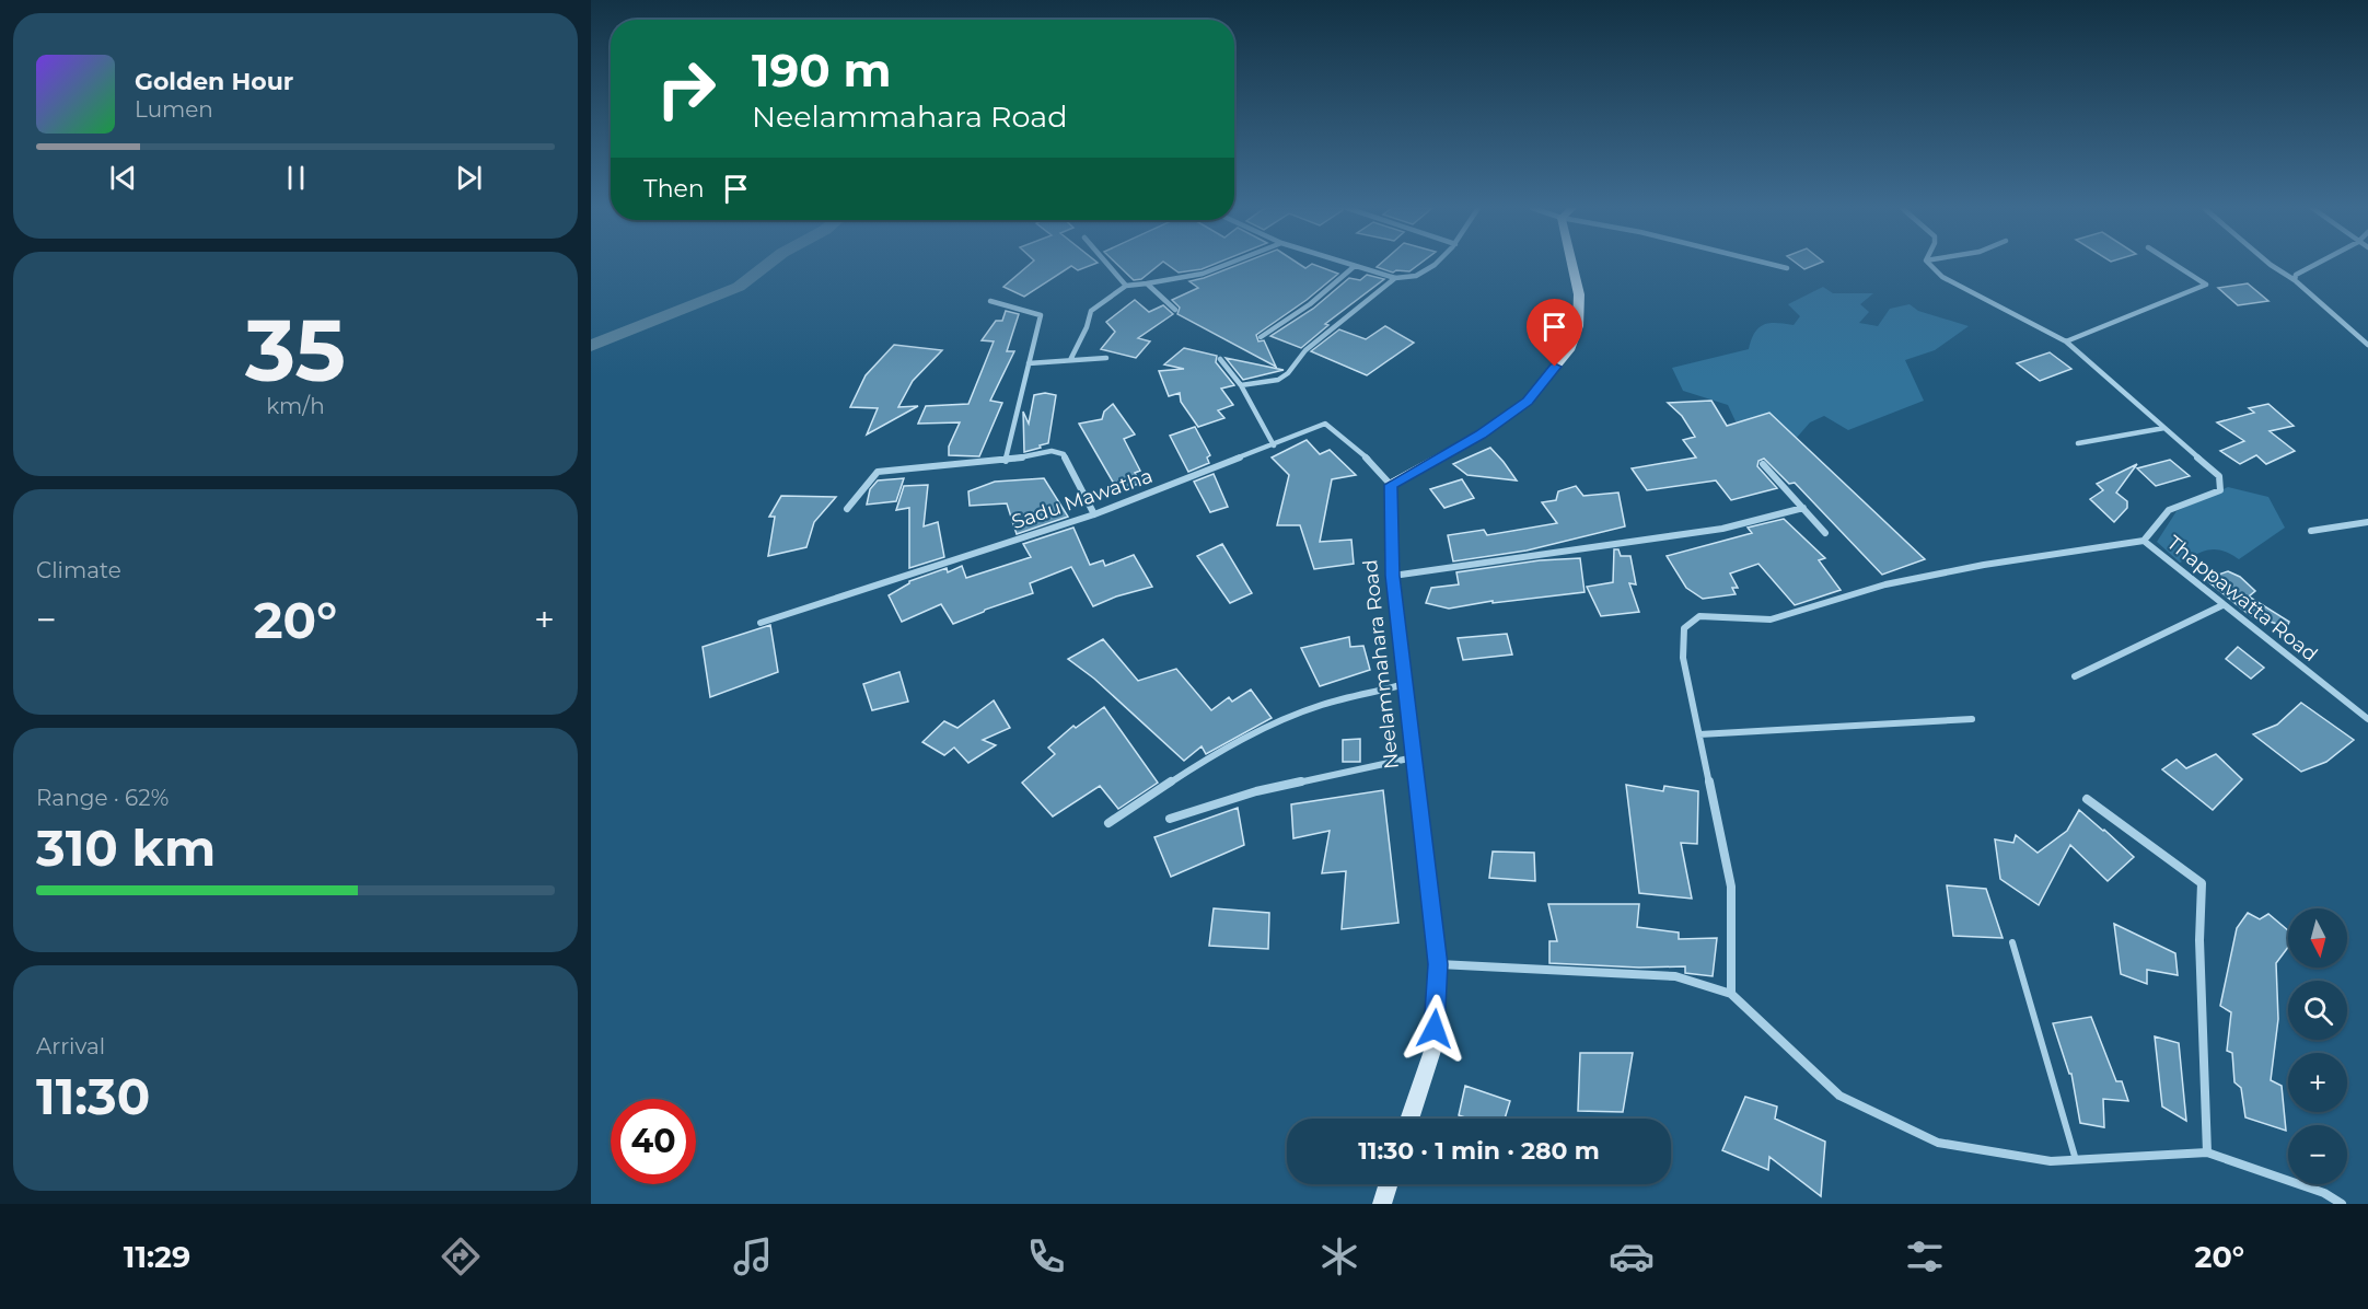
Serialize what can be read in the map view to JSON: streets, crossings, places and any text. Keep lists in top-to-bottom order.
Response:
{
  "streets": {
    "street": ["Sadu Mawatha", "Thappawatta Road", "Neelammahara Road"]
  },
  "crossings": [
    ["Sadu Mawatha", "Neelammahara Road"]
  ],
  "north": "bottom",
  "page": {
    "turn": ["190 m", "Neelammahara Road"],
    "song": ["Golden Hour", "Lumen"],
    "then": "Then",
    "tile": [
      ["35", "km/h"],
      "Climate",
      ["Range · 62%", "310 km"],
      ["Arrival", "11:30"]
    ],
    "heat": ["−", "20°", "+"],
    "map_buttons": ["+", "−"],
    "limit": "40",
    "trip": "11:30 · 1 min · 280 m",
    "tabs": ["11:29", "20°"]
  }
}
